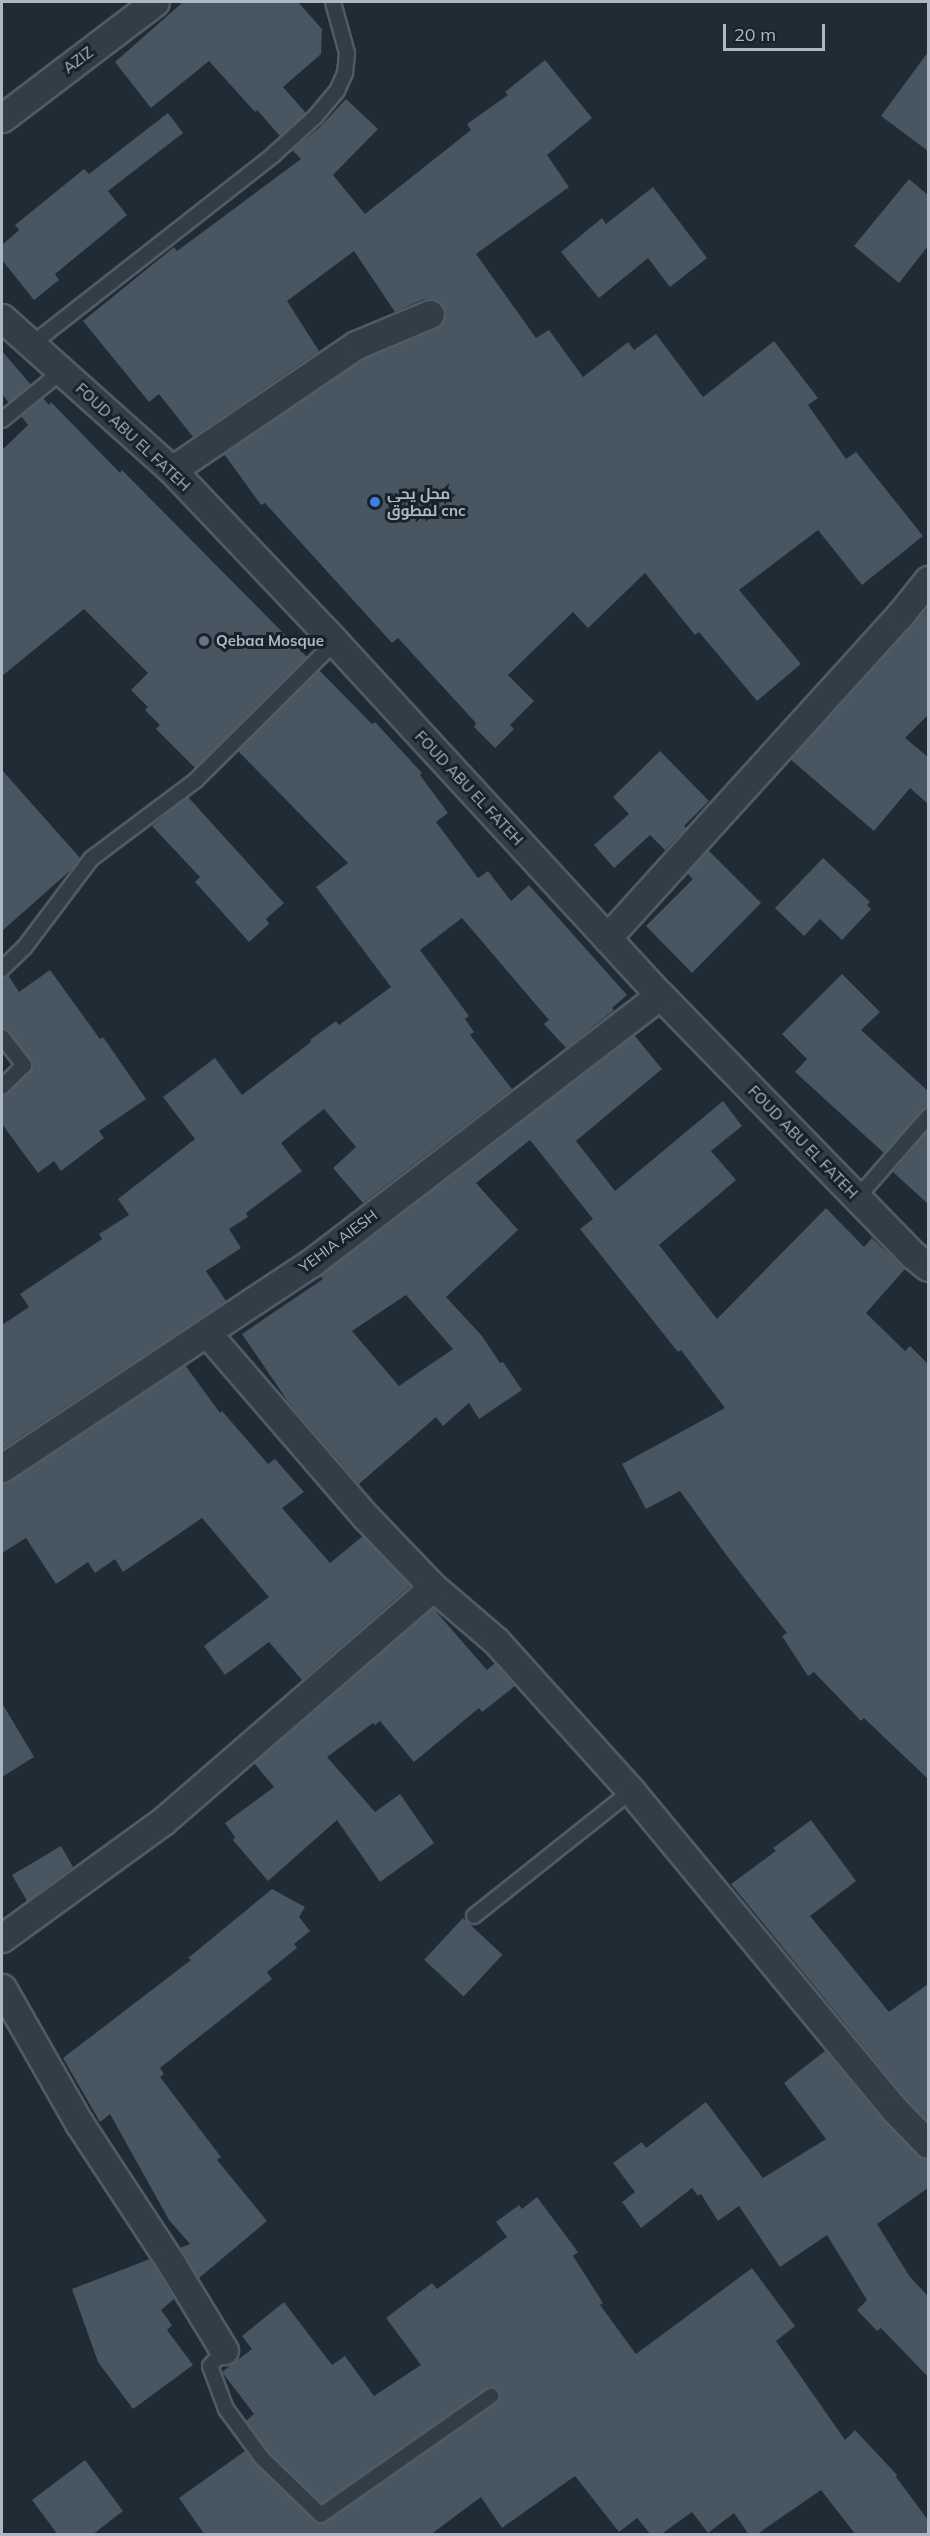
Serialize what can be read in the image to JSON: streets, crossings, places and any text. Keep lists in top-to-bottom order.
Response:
{
  "streets": {
    "street": ["AZIZ", "FOUD ABU EL FATEH", "YEHIA AIESH"]
  },
  "crossings": [
    ["FOUD ABU EL FATEH", "YEHIA AIESH"]
  ],
  "places": ["محل يحي لمطوق cnc", "Qebaa Mosque"],
  "scale_bar": "20 m"
}
